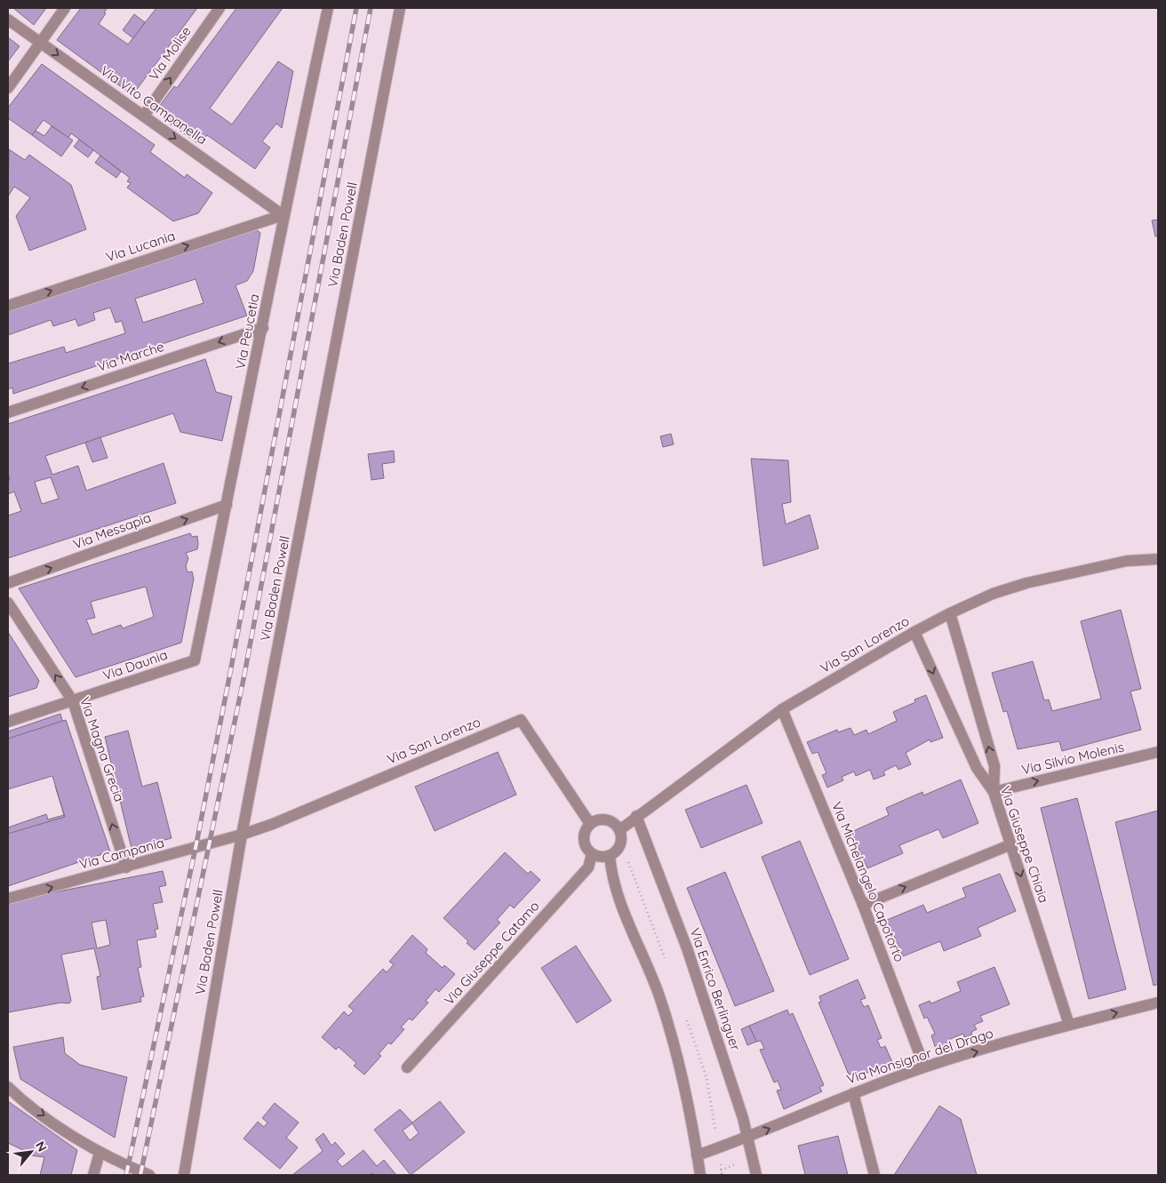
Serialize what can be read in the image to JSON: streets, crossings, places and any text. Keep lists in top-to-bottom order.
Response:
{
  "streets": {
    "street": [
      "Via Molise",
      "Via Vito Campanella",
      "Via Baden Powell",
      "Via Lucania",
      "Via Peucetia",
      "Via Marche",
      "Via Messapia",
      "Via San Lorenzo",
      "Via Daunia",
      "Via Magna Grecia",
      "Via Silvio Molenis",
      "Via Giuseppe Chiaia",
      "Via Campania",
      "Via Michelangelo Capotorto",
      "Via Giuseppe Catamo",
      "Via Enrico Berlinguer",
      "Via Monsignor del Drago"
    ]
  },
  "crossings": [
    ["Via Molise", "Via Vito Campanella"],
    ["Via Vito Campanella", "Via Lucania"],
    ["Via Vito Campanella", "Via Peucetia"],
    ["Via Baden Powell", "Via San Lorenzo"],
    ["Via Baden Powell", "Via Campania"],
    ["Via Lucania", "Via Peucetia"],
    ["Via Peucetia", "Via Marche"],
    ["Via Peucetia", "Via Messapia"],
    ["Via Peucetia", "Via Daunia"],
    ["Via San Lorenzo", "Via Giuseppe Chiaia"],
    ["Via San Lorenzo", "Via Campania"],
    ["Via San Lorenzo", "Via Michelangelo Capotorto"],
    ["Via San Lorenzo", "Via Giuseppe Catamo"],
    ["Via San Lorenzo", "Via Enrico Berlinguer"],
    ["Via Daunia", "Via Magna Grecia"],
    ["Via Magna Grecia", "Via Campania"],
    ["Via Silvio Molenis", "Via Giuseppe Chiaia"],
    ["Via Giuseppe Chiaia", "Via Monsignor del Drago"],
    ["Via Michelangelo Capotorto", "Via Monsignor del Drago"],
    ["Via Enrico Berlinguer", "Via Monsignor del Drago"]
  ],
  "one_way": [
    "Via Molise",
    "Via Vito Campanella",
    "Via Lucania",
    "Via Marche",
    "Via Messapia",
    "Via Magna Grecia",
    "Via Silvio Molenis",
    "Via Campania",
    "Via Monsignor del Drago"
  ],
  "north": "top right"
}
